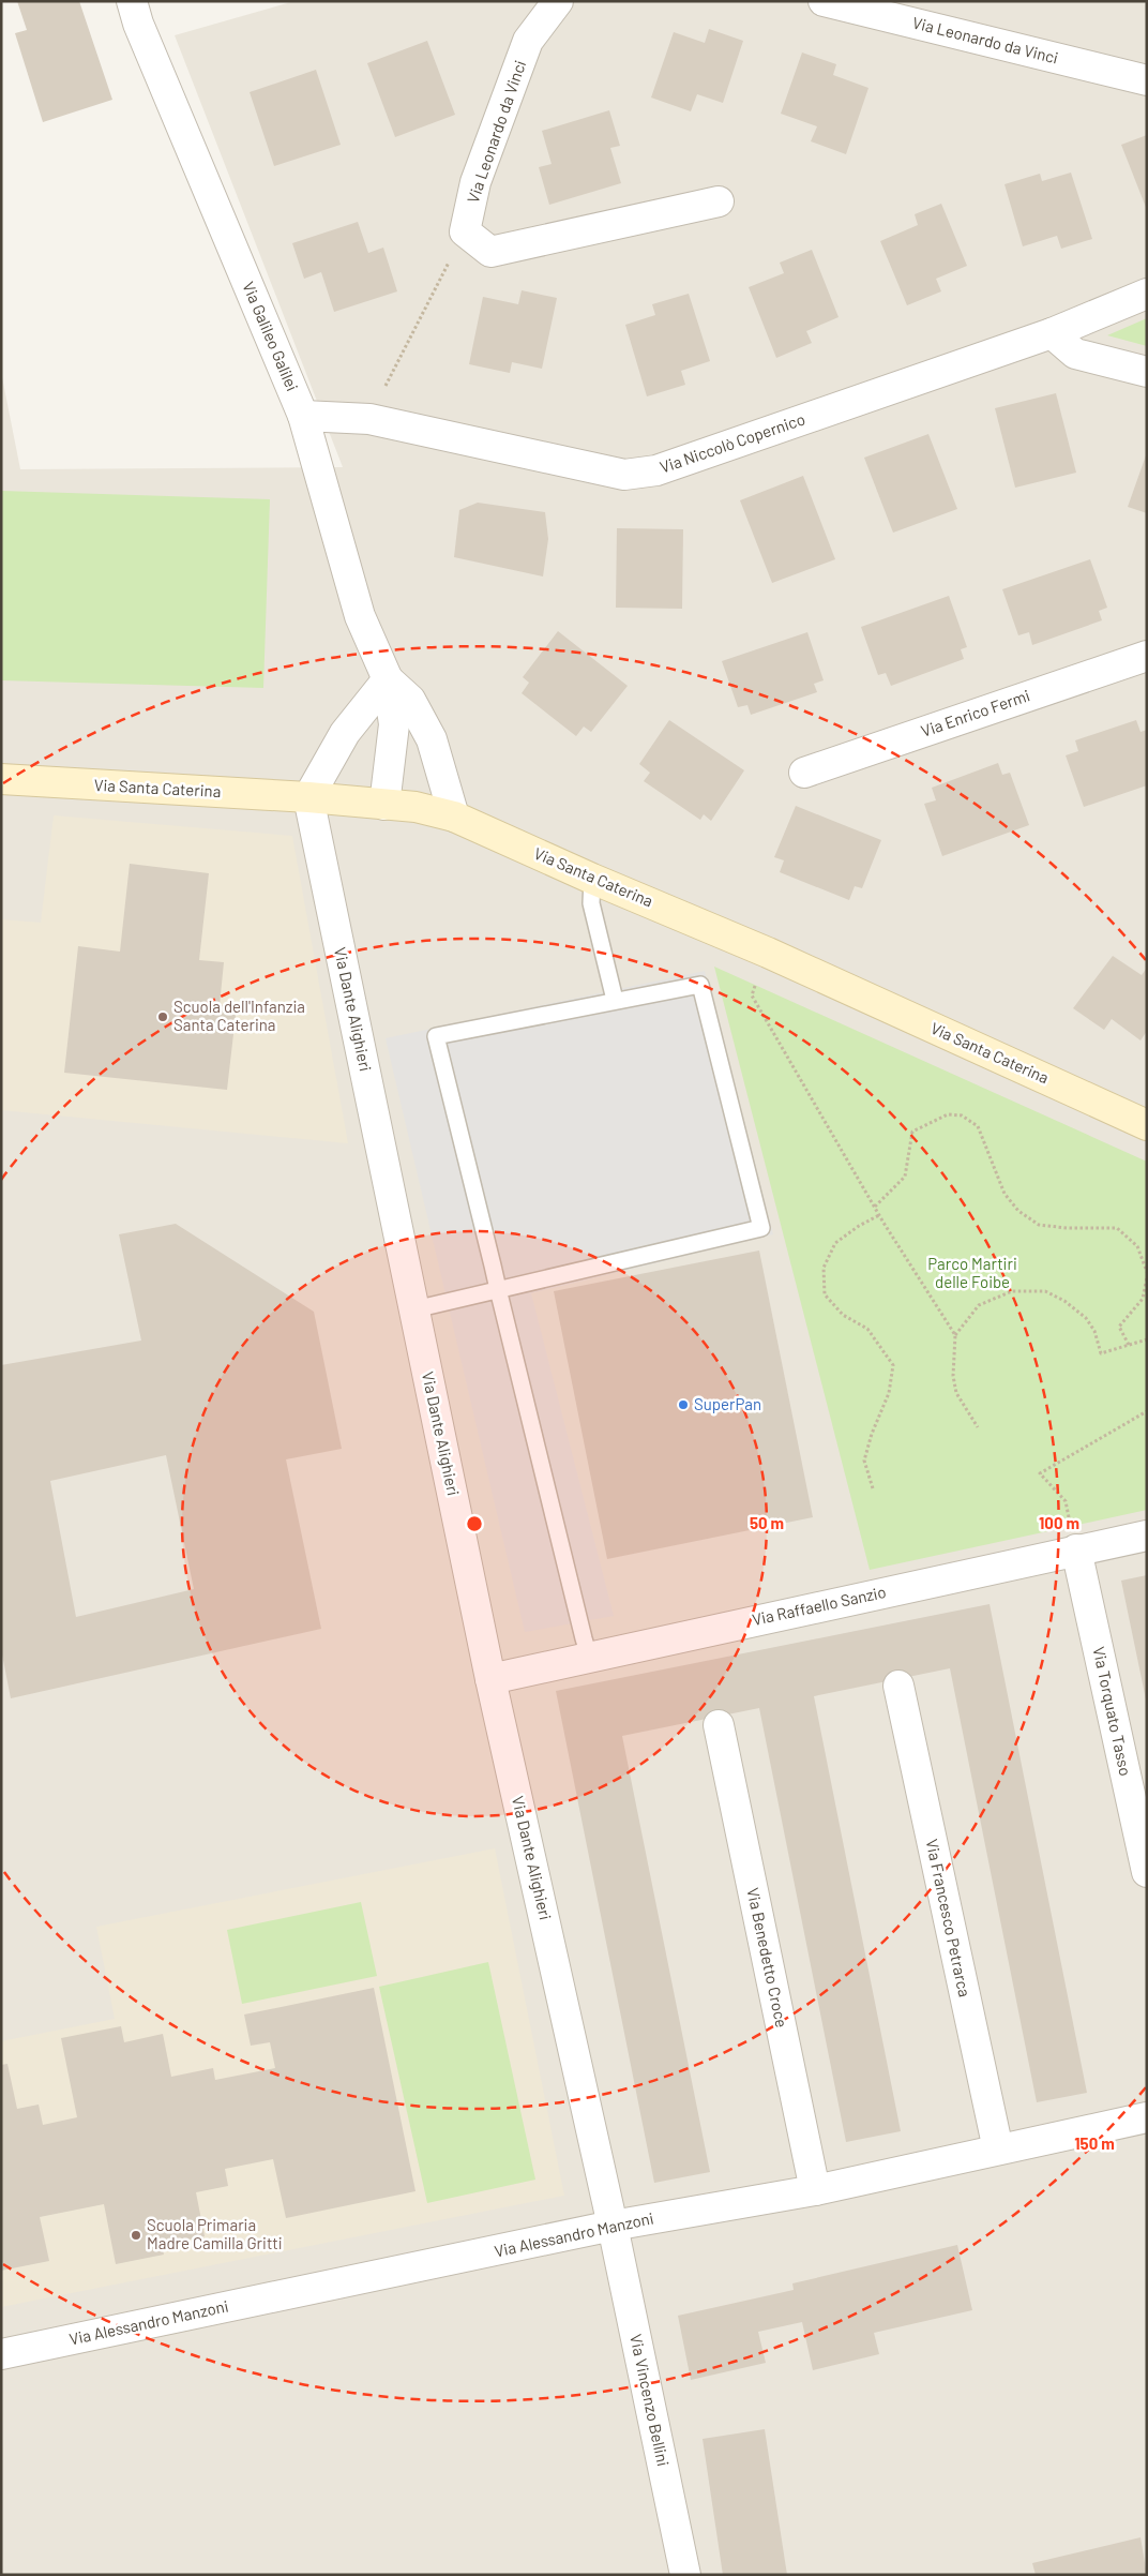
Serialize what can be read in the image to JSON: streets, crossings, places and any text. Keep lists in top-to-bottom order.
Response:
{
  "streets": {
    "main road": ["Via Santa Caterina"],
    "street": [
      "Via Leonardo da Vinci",
      "Via Galileo Galilei",
      "Via Niccolò Copernico",
      "Via Enrico Fermi",
      "Via Dante Alighieri",
      "Via Raffaello Sanzio",
      "Via Torquato Tasso",
      "Via Francesco Petrarca",
      "Via Benedetto Croce",
      "Via Alessandro Manzoni",
      "Via Vincenzo Bellini"
    ]
  },
  "crossings": [
    ["Via Galileo Galilei", "Via Niccolò Copernico"],
    ["Via Galileo Galilei", "Via Santa Caterina"],
    ["Via Santa Caterina", "Via Dante Alighieri"],
    ["Via Dante Alighieri", "Via Raffaello Sanzio"],
    ["Via Dante Alighieri", "Via Alessandro Manzoni"],
    ["Via Dante Alighieri", "Via Vincenzo Bellini"],
    ["Via Raffaello Sanzio", "Via Torquato Tasso"],
    ["Via Francesco Petrarca", "Via Alessandro Manzoni"],
    ["Via Benedetto Croce", "Via Alessandro Manzoni"],
    ["Via Alessandro Manzoni", "Via Vincenzo Bellini"]
  ],
  "parks": ["Parco Martiri delle Foibe"],
  "places": ["Scuola dell'Infanzia Santa Caterina", "SuperPan", "Scuola Primaria Madre Camilla Gritti"],
  "rings": ["50 m", "100 m", "150 m"]
}
